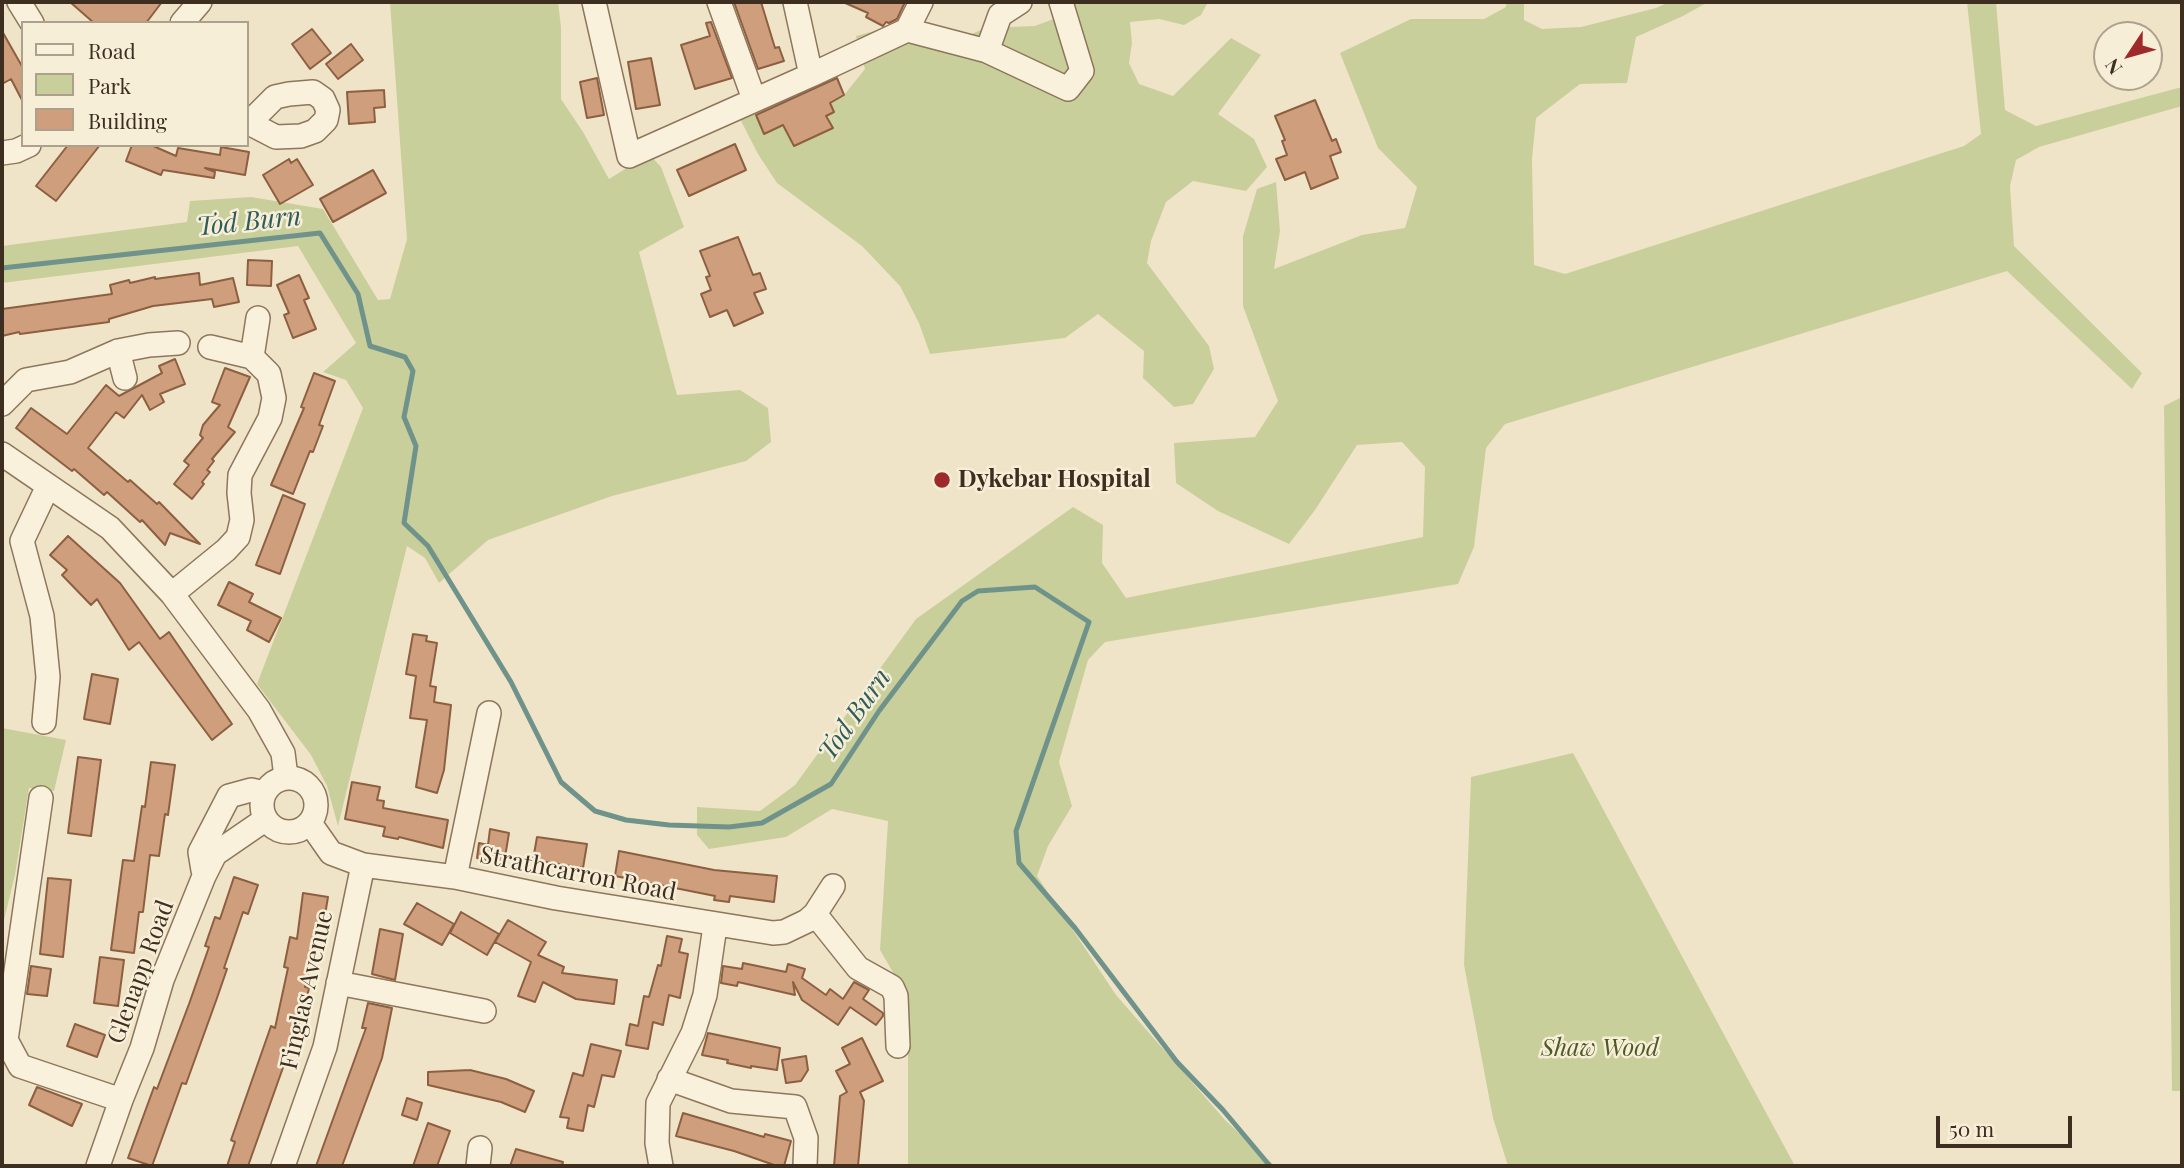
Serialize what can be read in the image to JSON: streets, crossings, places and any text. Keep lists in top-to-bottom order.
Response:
{
  "streets": {
    "street": ["Strathcarron Road", "Glenapp Road", "Finglas Avenue"]
  },
  "crossings": [
    ["Strathcarron Road", "Glenapp Road"],
    ["Strathcarron Road", "Finglas Avenue"]
  ],
  "water": ["Tod Burn"],
  "parks": ["Shaw Wood"],
  "places": ["Dykebar Hospital"],
  "legend": ["Road", "Park", "Building"],
  "scale_bar": "50 m",
  "north": "bottom left"
}
